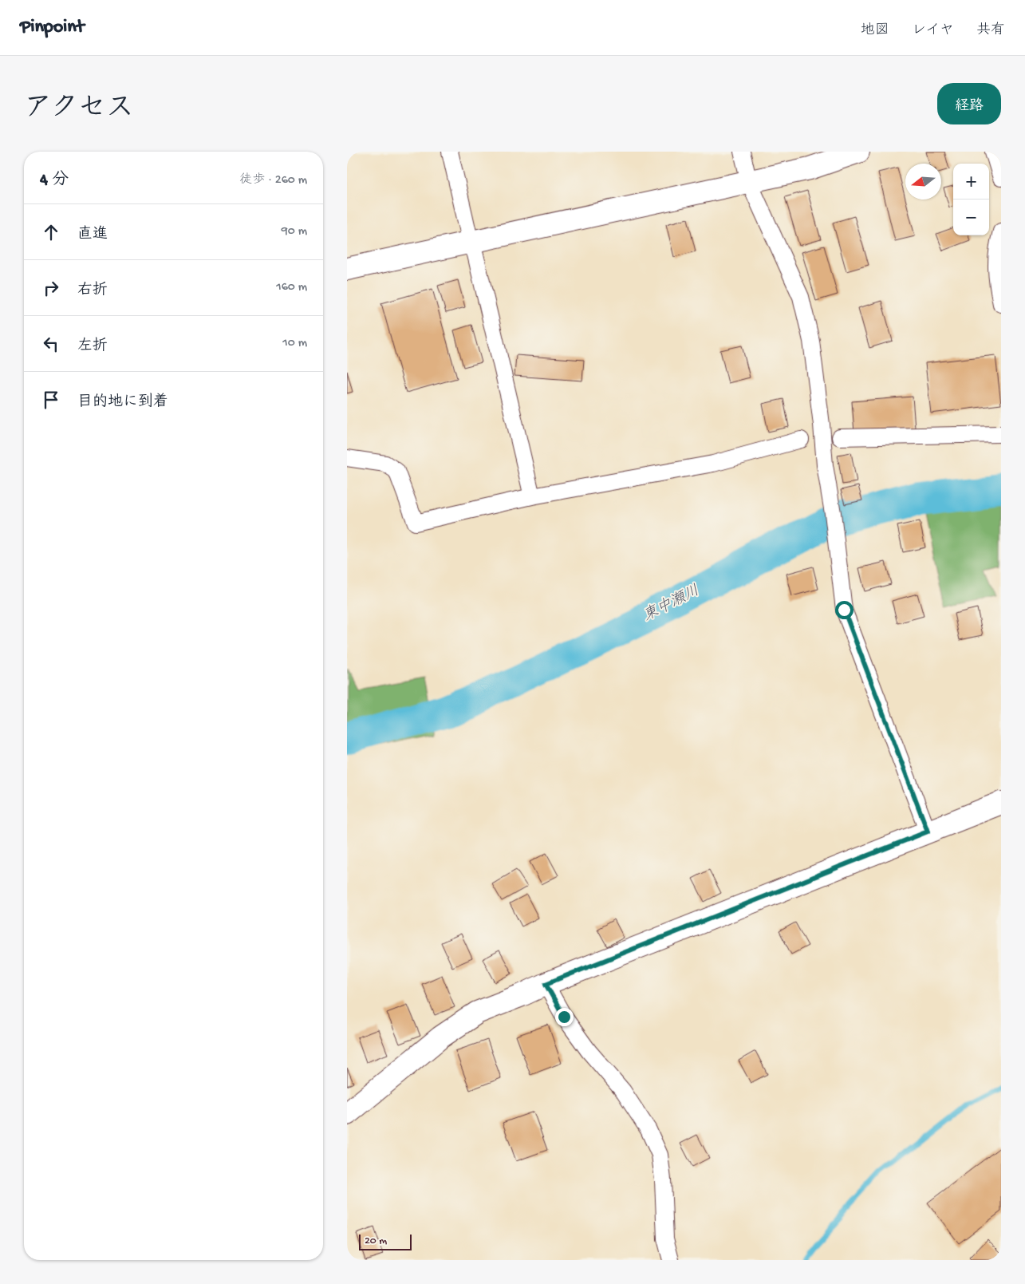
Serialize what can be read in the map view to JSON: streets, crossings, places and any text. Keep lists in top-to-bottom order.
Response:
{
  "water": ["東中瀬川"],
  "scale_bar": "20 m",
  "north": "left",
  "page": {
    "header": "Pinpoint",
    "nav": ["地図", "レイヤ", "共有"],
    "title": "アクセス",
    "buttons": "経路",
    "heading": ["4 分", "徒歩 · 260 m"],
    "map_buttons": ["+", "−"],
    "list": [
      ["直進", "90 m"],
      ["右折", "160 m"],
      ["左折", "10 m"],
      "目的地に到着"
    ],
    "scale": "20 m"
  }
}
